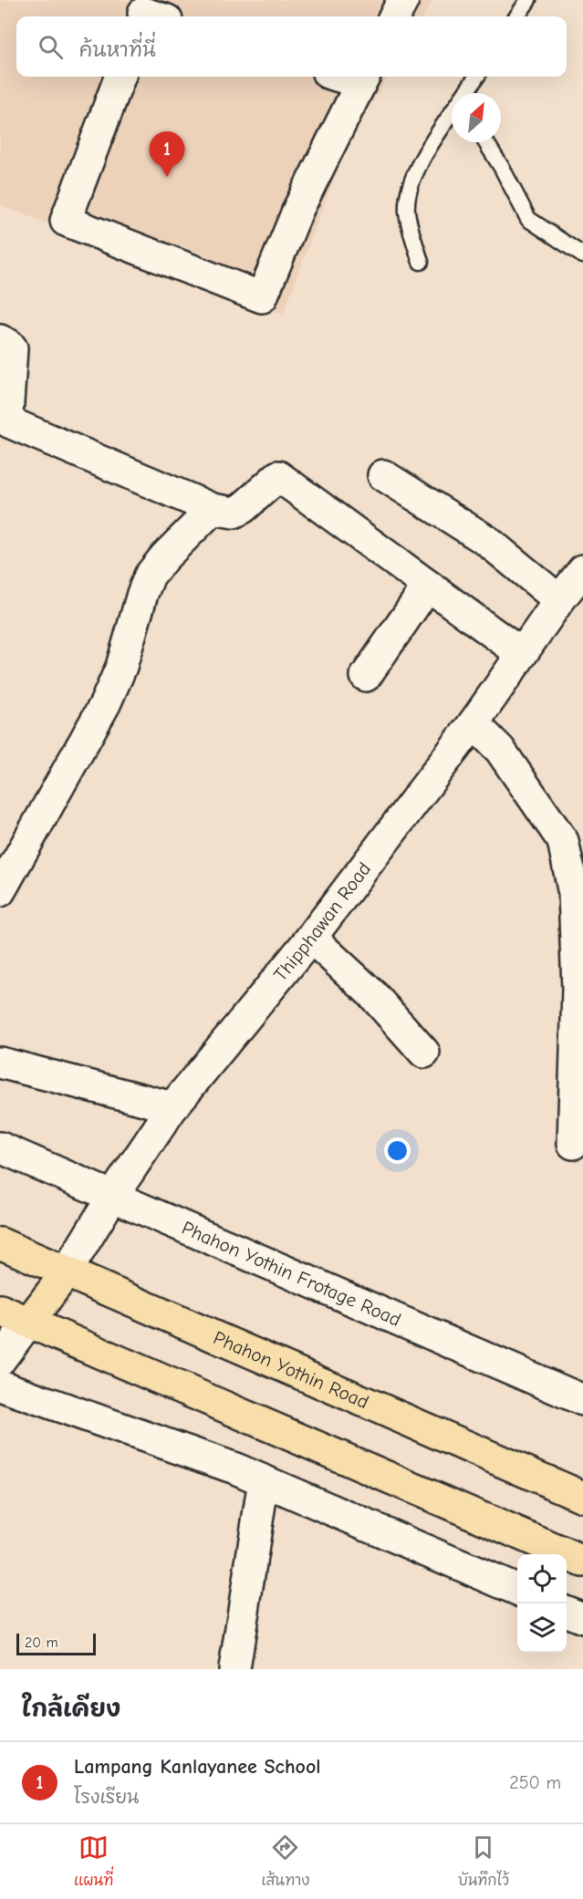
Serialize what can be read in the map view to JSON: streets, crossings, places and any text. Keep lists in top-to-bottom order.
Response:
{
  "streets": {
    "highway": ["Phahon Yothin Road"],
    "street": ["Thipphawan Road", "Phahon Yothin Frotage Road"]
  },
  "crossings": [
    ["Thipphawan Road", "Phahon Yothin Frotage Road"],
    ["Thipphawan Road", "Phahon Yothin Road"]
  ],
  "scale_bar": "20 m",
  "north": "top right",
  "page": {
    "search": "ค้นหาที่นี่",
    "pins": "1",
    "scale": "20 m",
    "heading": "ใกล้เคียง",
    "list": [
      {
        "mark": "1",
        "name": "Lampang Kanlayanee School",
        "note": "โรงเรียน",
        "value": "250 m"
      }
    ],
    "nav": ["แผนที่", "เส้นทาง", "บันทึกไว้"]
  }
}
